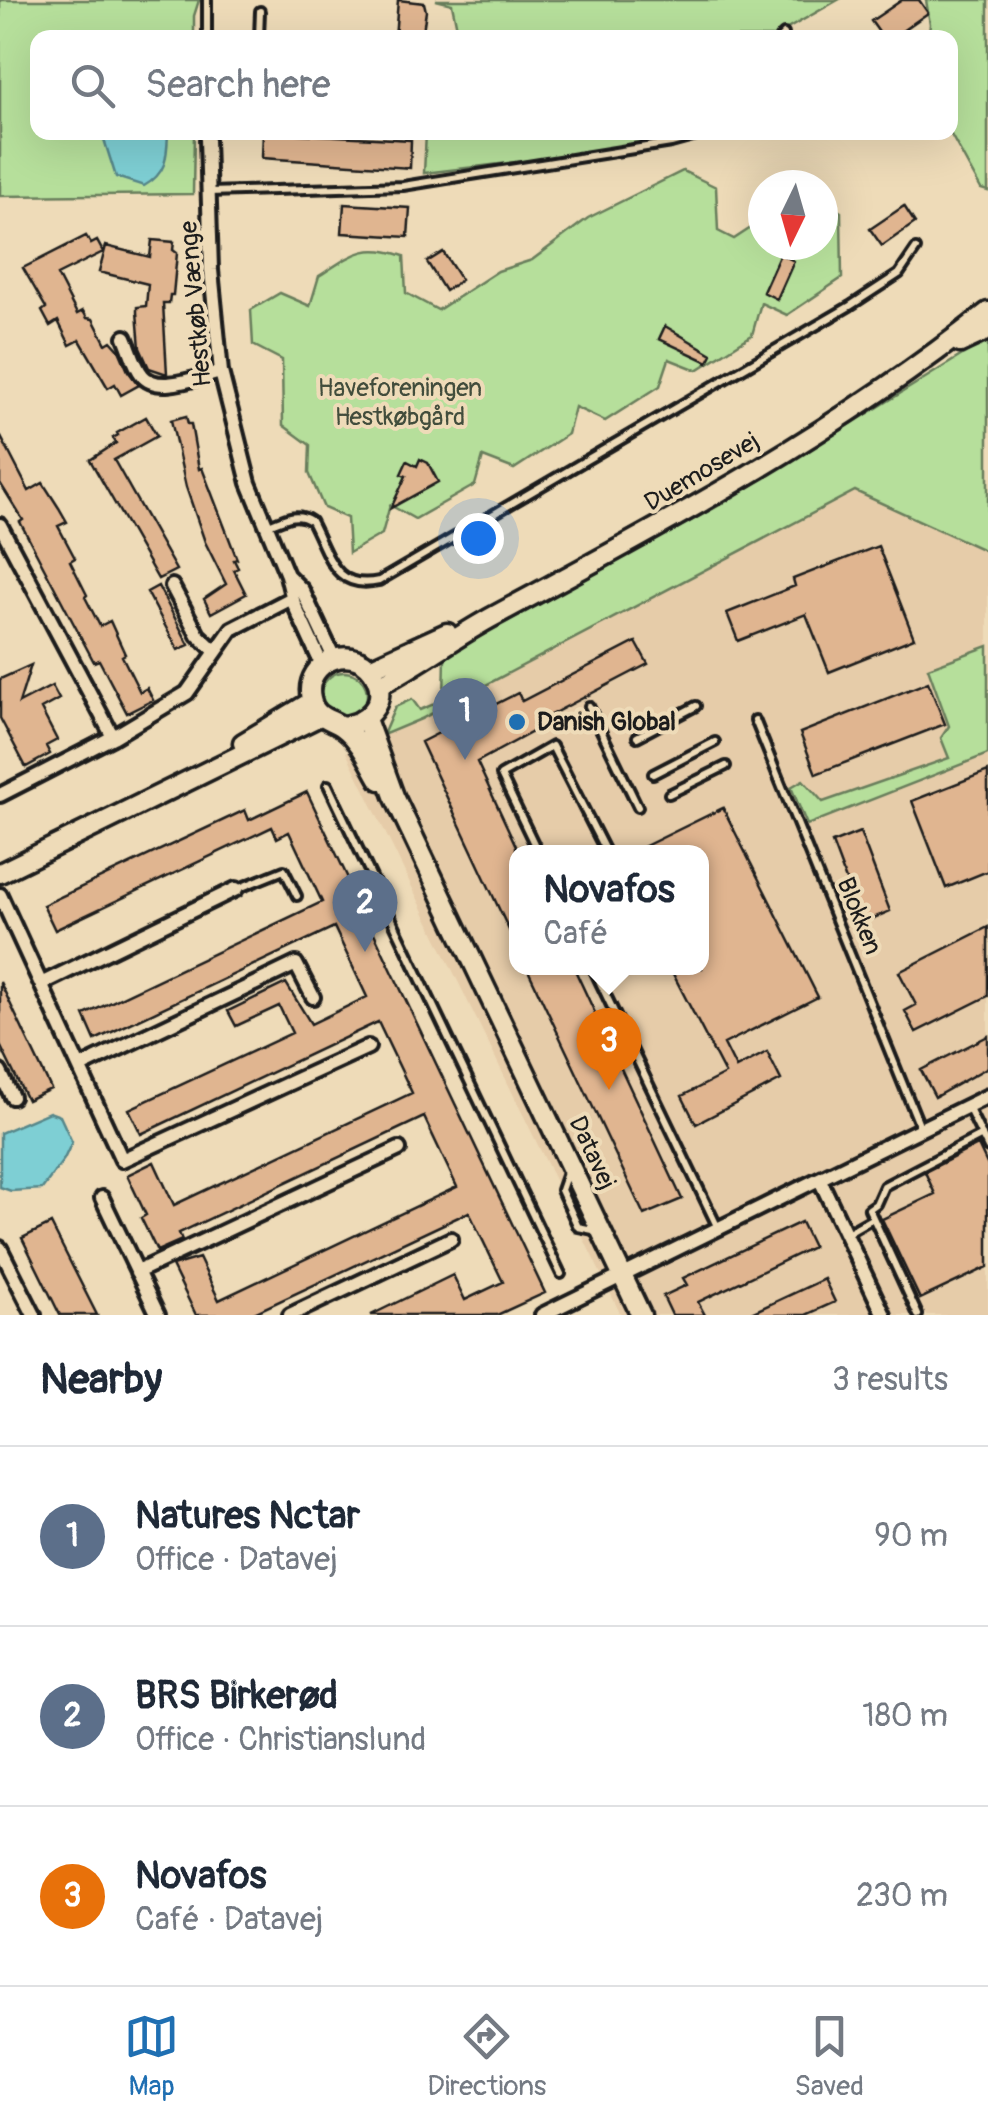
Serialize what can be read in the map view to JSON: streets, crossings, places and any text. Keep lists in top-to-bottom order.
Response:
{
  "streets": {
    "street": ["Hestkøb Vænge", "Duemosevej", "Datavej"],
    "lane": ["Blokken"]
  },
  "crossings": [
    ["Hestkøb Vænge", "Duemosevej"],
    ["Hestkøb Vænge", "Datavej"],
    ["Duemosevej", "Datavej"]
  ],
  "parks": ["Haveforeningen Hestkøbgård"],
  "places": ["Danish Global"],
  "north": "bottom",
  "page": {
    "search": "Search here",
    "pins": ["1", "2", "3"],
    "popup": ["Novafos", "Café"],
    "heading": ["Nearby", "3 results"],
    "list": [
      {
        "mark": "1",
        "name": "Natures Nctar",
        "note": "Office · Datavej",
        "value": "90 m"
      },
      {
        "mark": "2",
        "name": "BRS Birkerød",
        "note": "Office · Christianslund",
        "value": "180 m"
      },
      {
        "mark": "3",
        "name": "Novafos",
        "note": "Café · Datavej",
        "value": "230 m"
      }
    ],
    "nav": ["Map", "Directions", "Saved"]
  }
}
